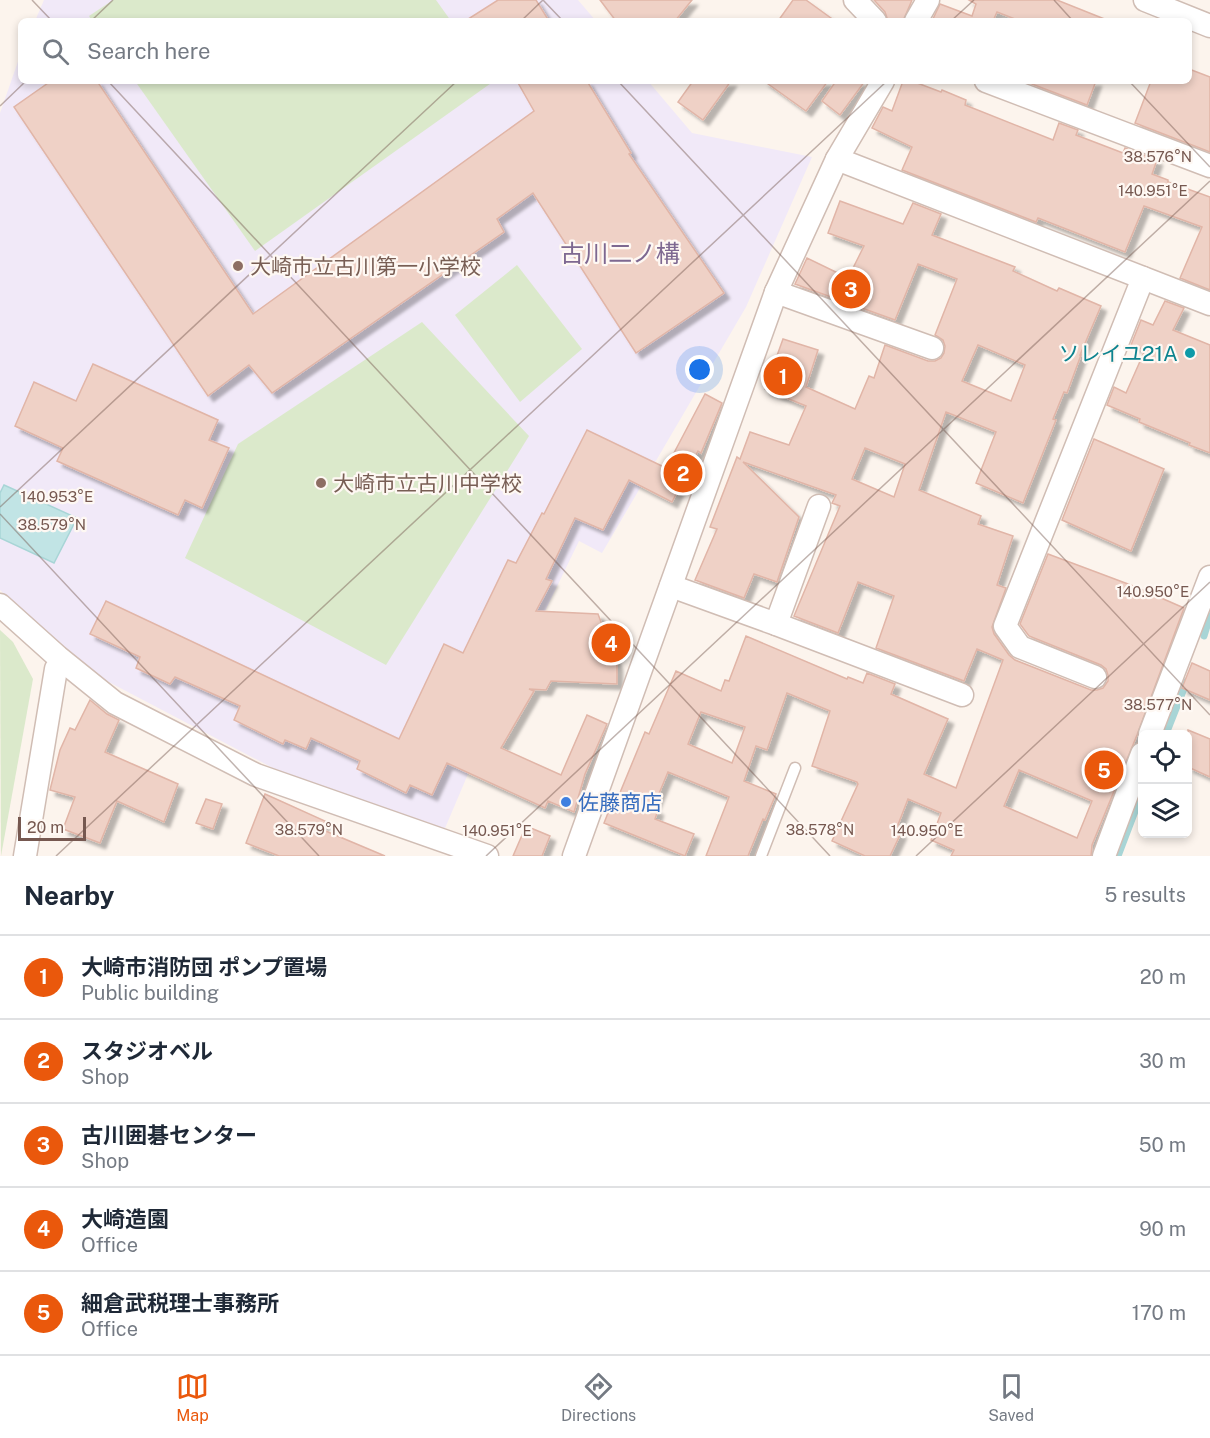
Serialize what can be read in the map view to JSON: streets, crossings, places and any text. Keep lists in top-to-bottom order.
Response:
{
  "districts": ["古川二ノ構"],
  "places": [
    "大崎市立古川第一小学校",
    "ソレイユ21A",
    "大崎市立古川中学校",
    "佐藤商店"
  ],
  "scale_bar": "20 m",
  "page": {
    "search": "Search here",
    "pins": [
      "3",
      "1",
      "2",
      "4",
      "5"
    ],
    "scale": "20 m",
    "heading": ["Nearby", "5 results"],
    "list": [
      {
        "mark": "1",
        "name": "大崎市消防団 ポンプ置場",
        "note": "Public building",
        "value": "20 m"
      },
      {
        "mark": "2",
        "name": "スタジオベル",
        "note": "Shop",
        "value": "30 m"
      },
      {
        "mark": "3",
        "name": "古川囲碁センター",
        "note": "Shop",
        "value": "50 m"
      },
      {
        "mark": "4",
        "name": "大崎造園",
        "note": "Office",
        "value": "90 m"
      },
      {
        "mark": "5",
        "name": "細倉武税理士事務所",
        "note": "Office",
        "value": "170 m"
      }
    ],
    "nav": ["Map", "Directions", "Saved"]
  },
  "coordinates": [
    "38.576°N",
    "140.951°E",
    "140.953°E",
    "38.579°N",
    "140.950°E",
    "38.577°N",
    "38.578°N"
  ]
}
